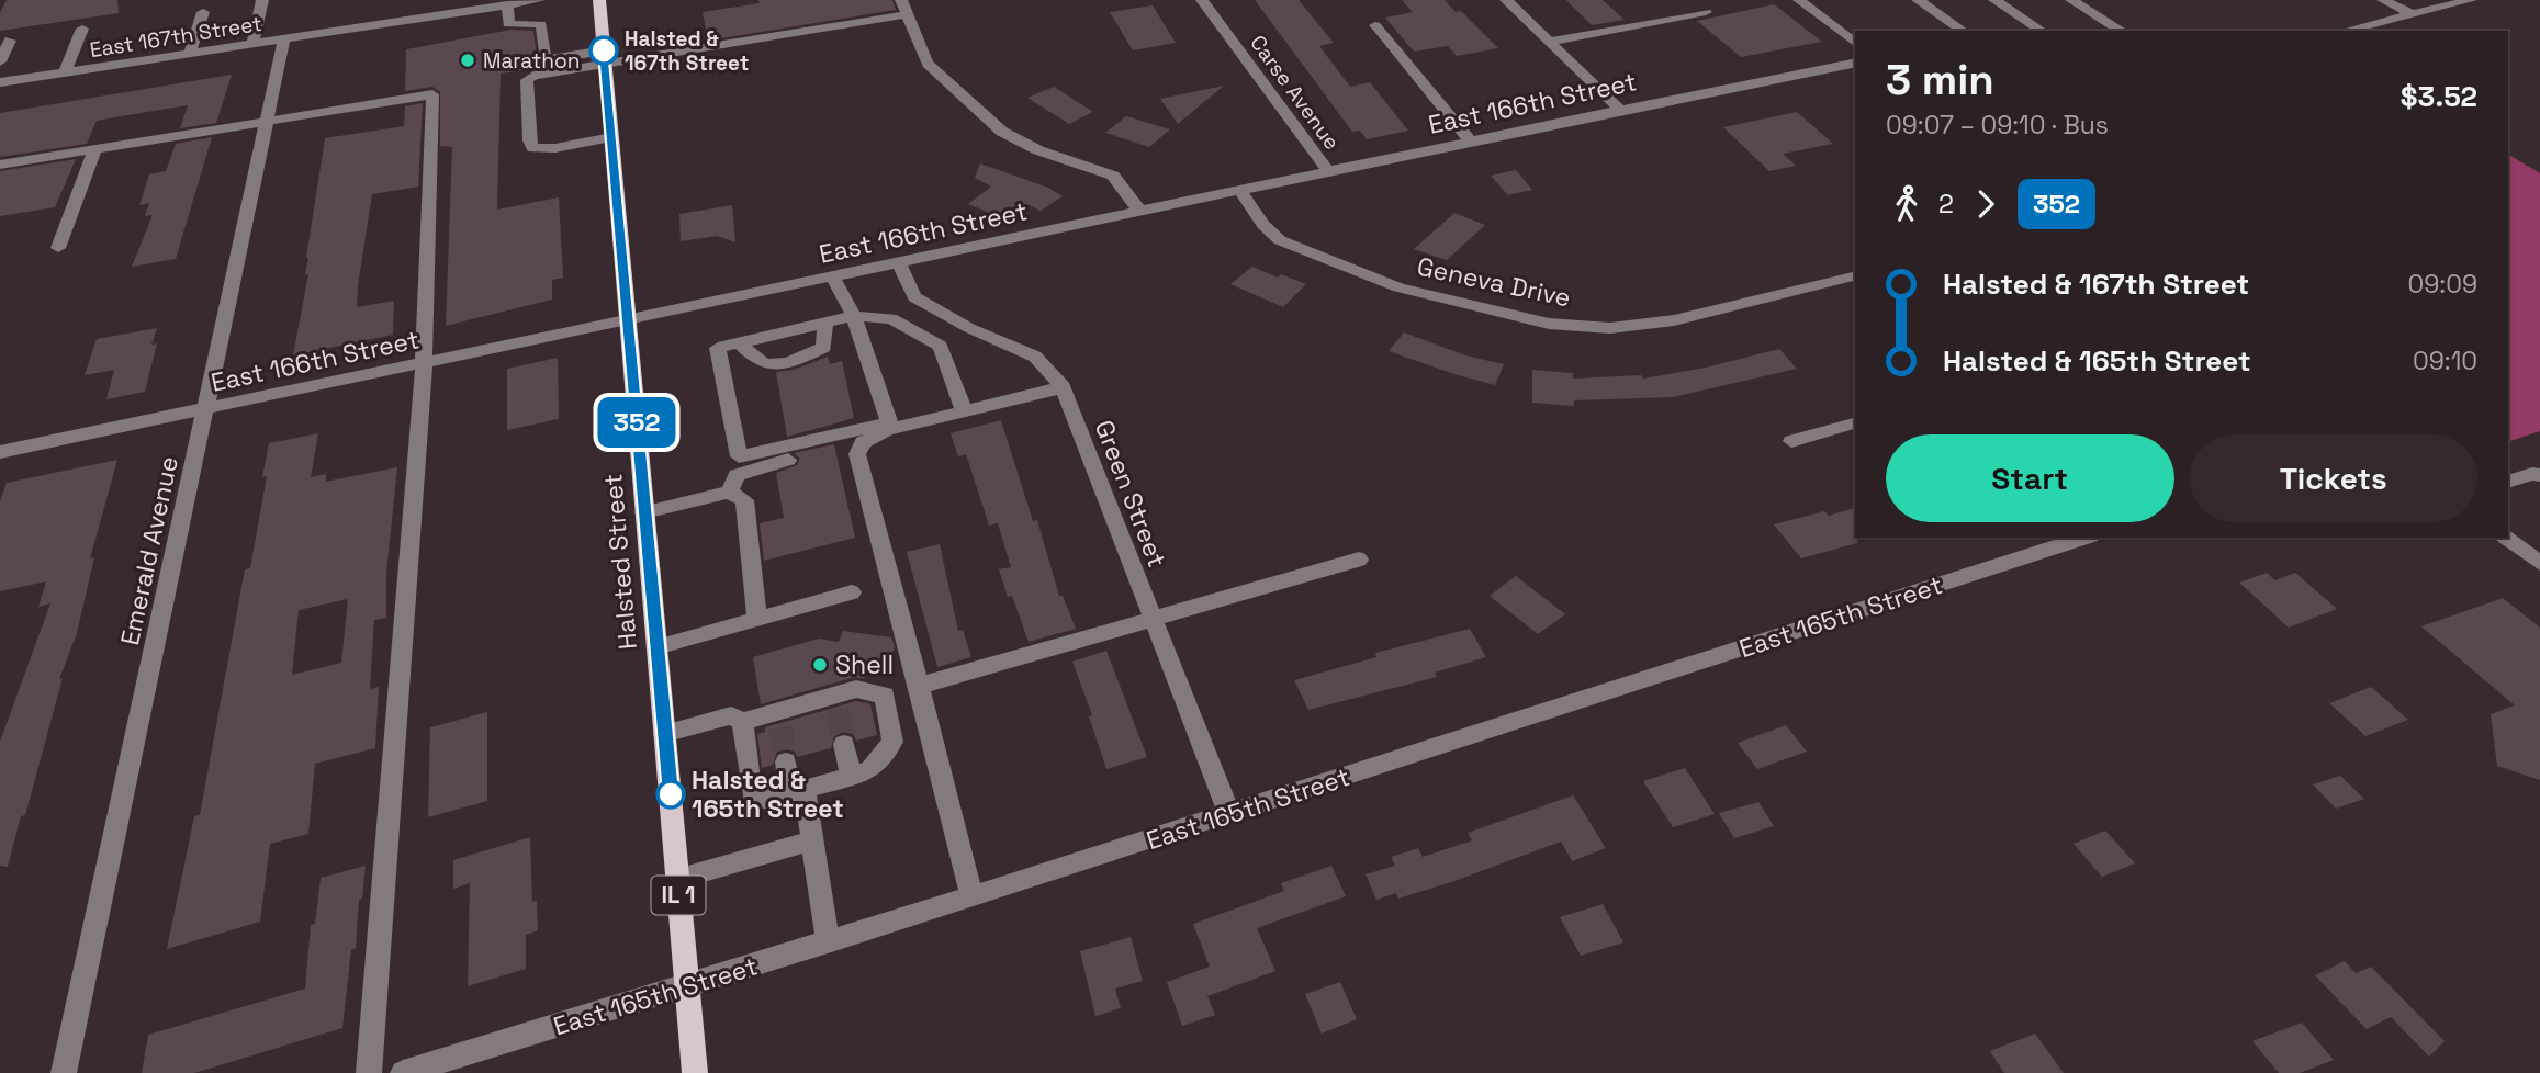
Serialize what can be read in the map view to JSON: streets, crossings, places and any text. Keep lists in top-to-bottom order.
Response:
{
  "streets": {
    "main road": ["Halsted Street", "IL 1"],
    "street": [
      "East 167th Street",
      "Carse Avenue",
      "East 166th Street",
      "Geneva Drive",
      "Green Street",
      "Emerald Avenue",
      "East 165th Street"
    ]
  },
  "crossings": [
    ["East 167th Street", "Emerald Avenue"],
    ["Carse Avenue", "East 166th Street"],
    ["East 166th Street", "Geneva Drive"],
    ["East 166th Street", "Green Street"],
    ["East 166th Street", "Emerald Avenue"],
    ["East 166th Street", "Halsted Street"],
    ["Green Street", "East 165th Street"],
    ["Halsted Street", "East 165th Street"]
  ],
  "places": [
    "Halsted & 167th Street",
    "Marathon",
    "Shell",
    "Halsted & 165th Street"
  ],
  "lines": ["bus line 352"],
  "page": {
    "on_map": "352",
    "heading": ["3 min", "09:07 – 09:10 · Bus", "$3.52"],
    "legs": ["2", "352"],
    "list": [
      {
        "name": "Halsted & 167th Street",
        "value": "09:09"
      },
      {
        "name": "Halsted & 165th Street",
        "value": "09:10"
      }
    ],
    "buttons": ["Start", "Tickets"]
  }
}
